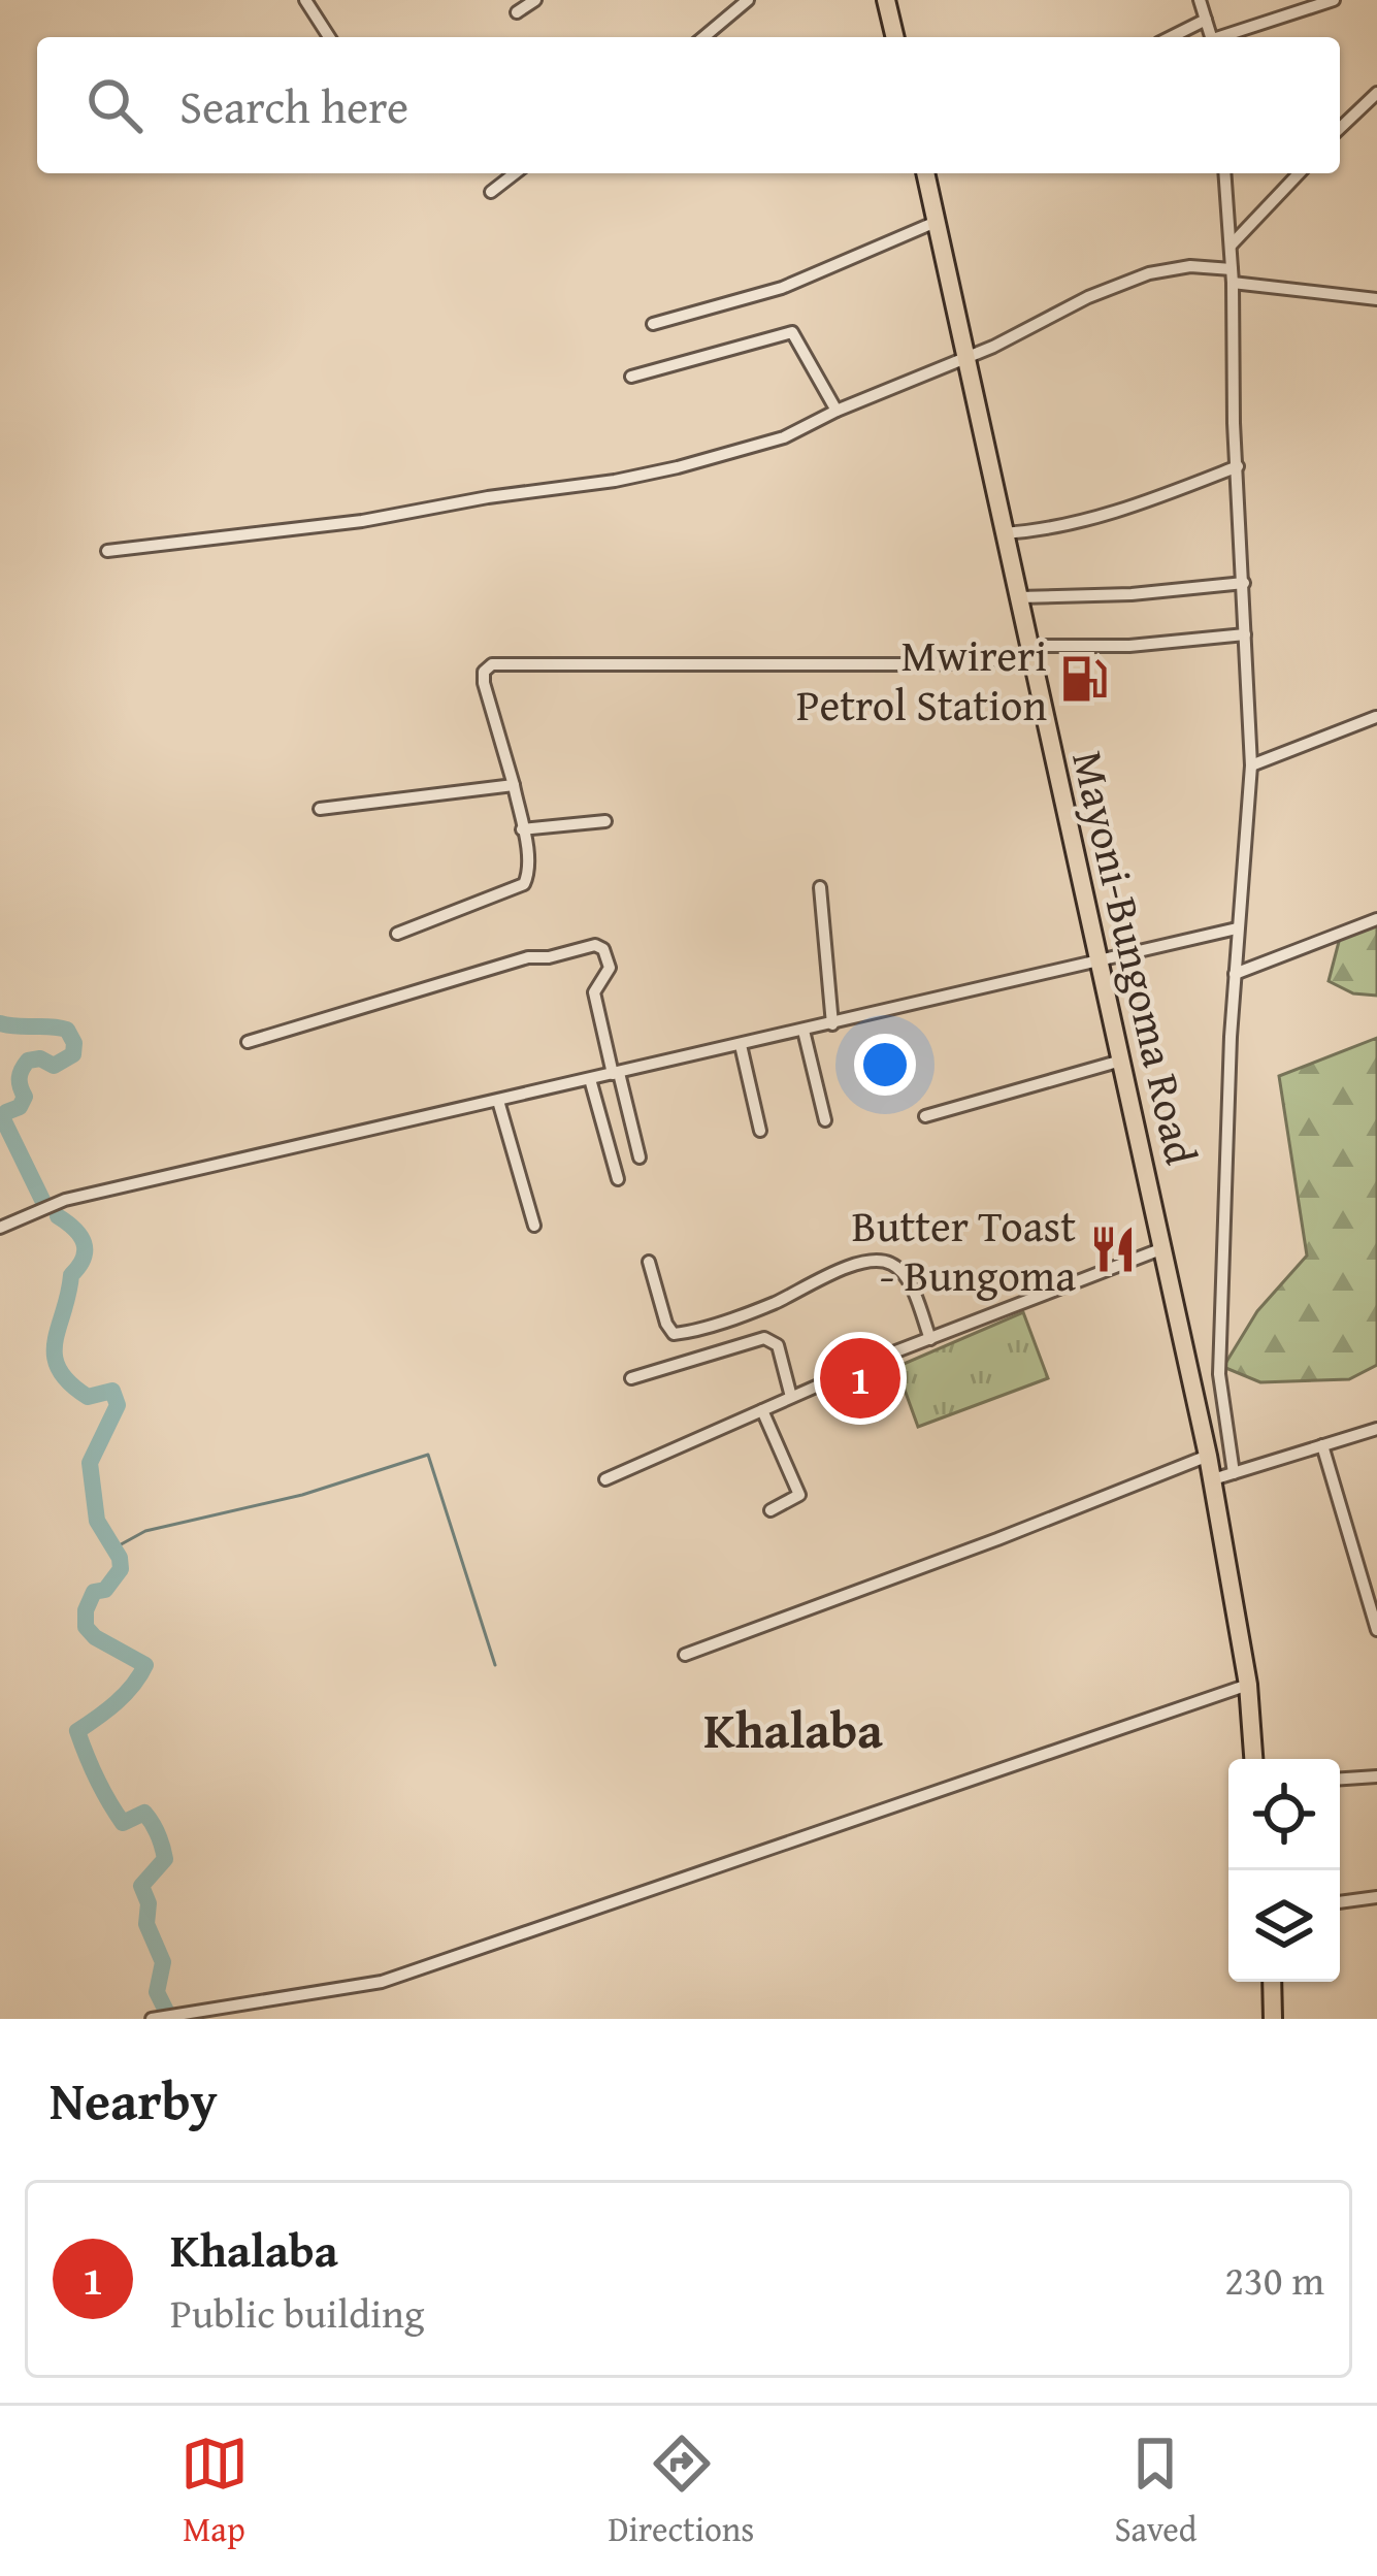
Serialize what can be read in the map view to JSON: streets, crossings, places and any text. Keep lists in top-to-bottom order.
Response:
{
  "streets": {
    "main road": ["Mayoni-Bungoma Road"]
  },
  "districts": ["Khalaba"],
  "places": {
    "fuel station": ["Mwireri Petrol Station"],
    "restaurant": ["Butter Toast - Bungoma"]
  },
  "page": {
    "search": "Search here",
    "pins": "1",
    "heading": "Nearby",
    "list": [
      {
        "mark": "1",
        "name": "Khalaba",
        "note": "Public building",
        "value": "230 m"
      }
    ],
    "nav": ["Map", "Directions", "Saved"]
  }
}
